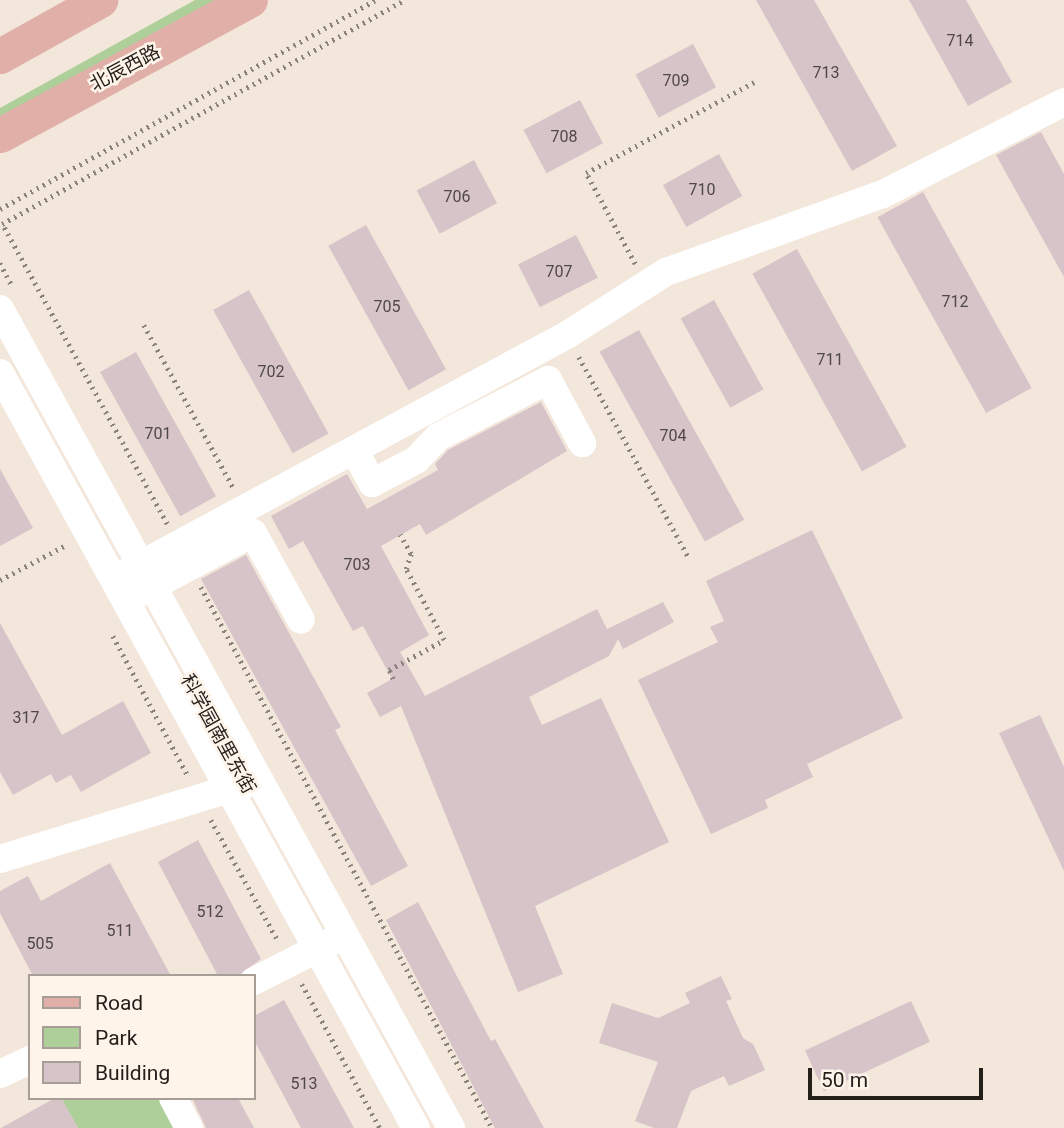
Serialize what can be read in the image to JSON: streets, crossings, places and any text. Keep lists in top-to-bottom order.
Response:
{
  "streets": {
    "main road": ["北辰西路"],
    "street": ["科学园南里东街"]
  },
  "house_numbers": [
    "714",
    "713",
    "709",
    "708",
    "710",
    "706",
    "707",
    "712",
    "705",
    "711",
    "702",
    "701",
    "704",
    "703",
    "317",
    "512",
    "511",
    "505",
    "513"
  ],
  "legend": ["Road", "Park", "Building"],
  "scale_bar": "50 m"
}
